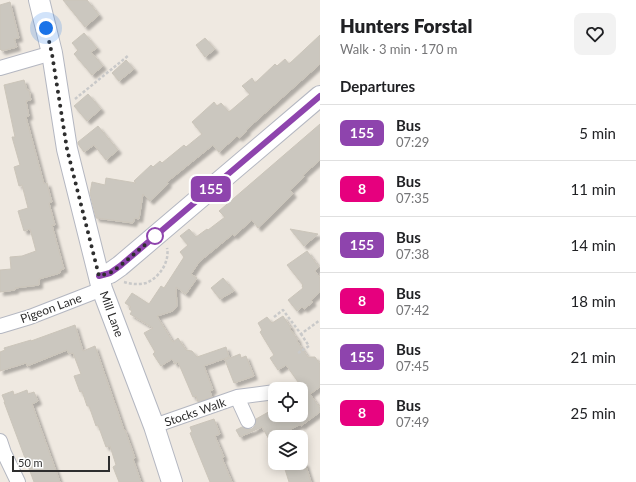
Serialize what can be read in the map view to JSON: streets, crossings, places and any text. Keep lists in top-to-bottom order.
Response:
{
  "streets": {
    "street": ["Pigeon Lane", "Mill Lane", "Stocks Walk"]
  },
  "crossings": [
    ["Pigeon Lane", "Mill Lane"],
    ["Mill Lane", "Stocks Walk"]
  ],
  "lines": ["bus line 155"],
  "scale_bar": "50 m",
  "page": {
    "on_map": "155",
    "heading": [
      ["Hunters Forstal", "Walk · 3 min · 170 m"],
      "Departures"
    ],
    "list": [
      {
        "mark": "155",
        "name": "Bus",
        "note": "07:29",
        "value": "5 min"
      },
      {
        "mark": "8",
        "name": "Bus",
        "note": "07:35",
        "value": "11 min"
      },
      {
        "mark": "155",
        "name": "Bus",
        "note": "07:38",
        "value": "14 min"
      },
      {
        "mark": "8",
        "name": "Bus",
        "note": "07:42",
        "value": "18 min"
      },
      {
        "mark": "155",
        "name": "Bus",
        "note": "07:45",
        "value": "21 min"
      },
      {
        "mark": "8",
        "name": "Bus",
        "note": "07:49",
        "value": "25 min"
      }
    ],
    "scale": "50 m"
  }
}
